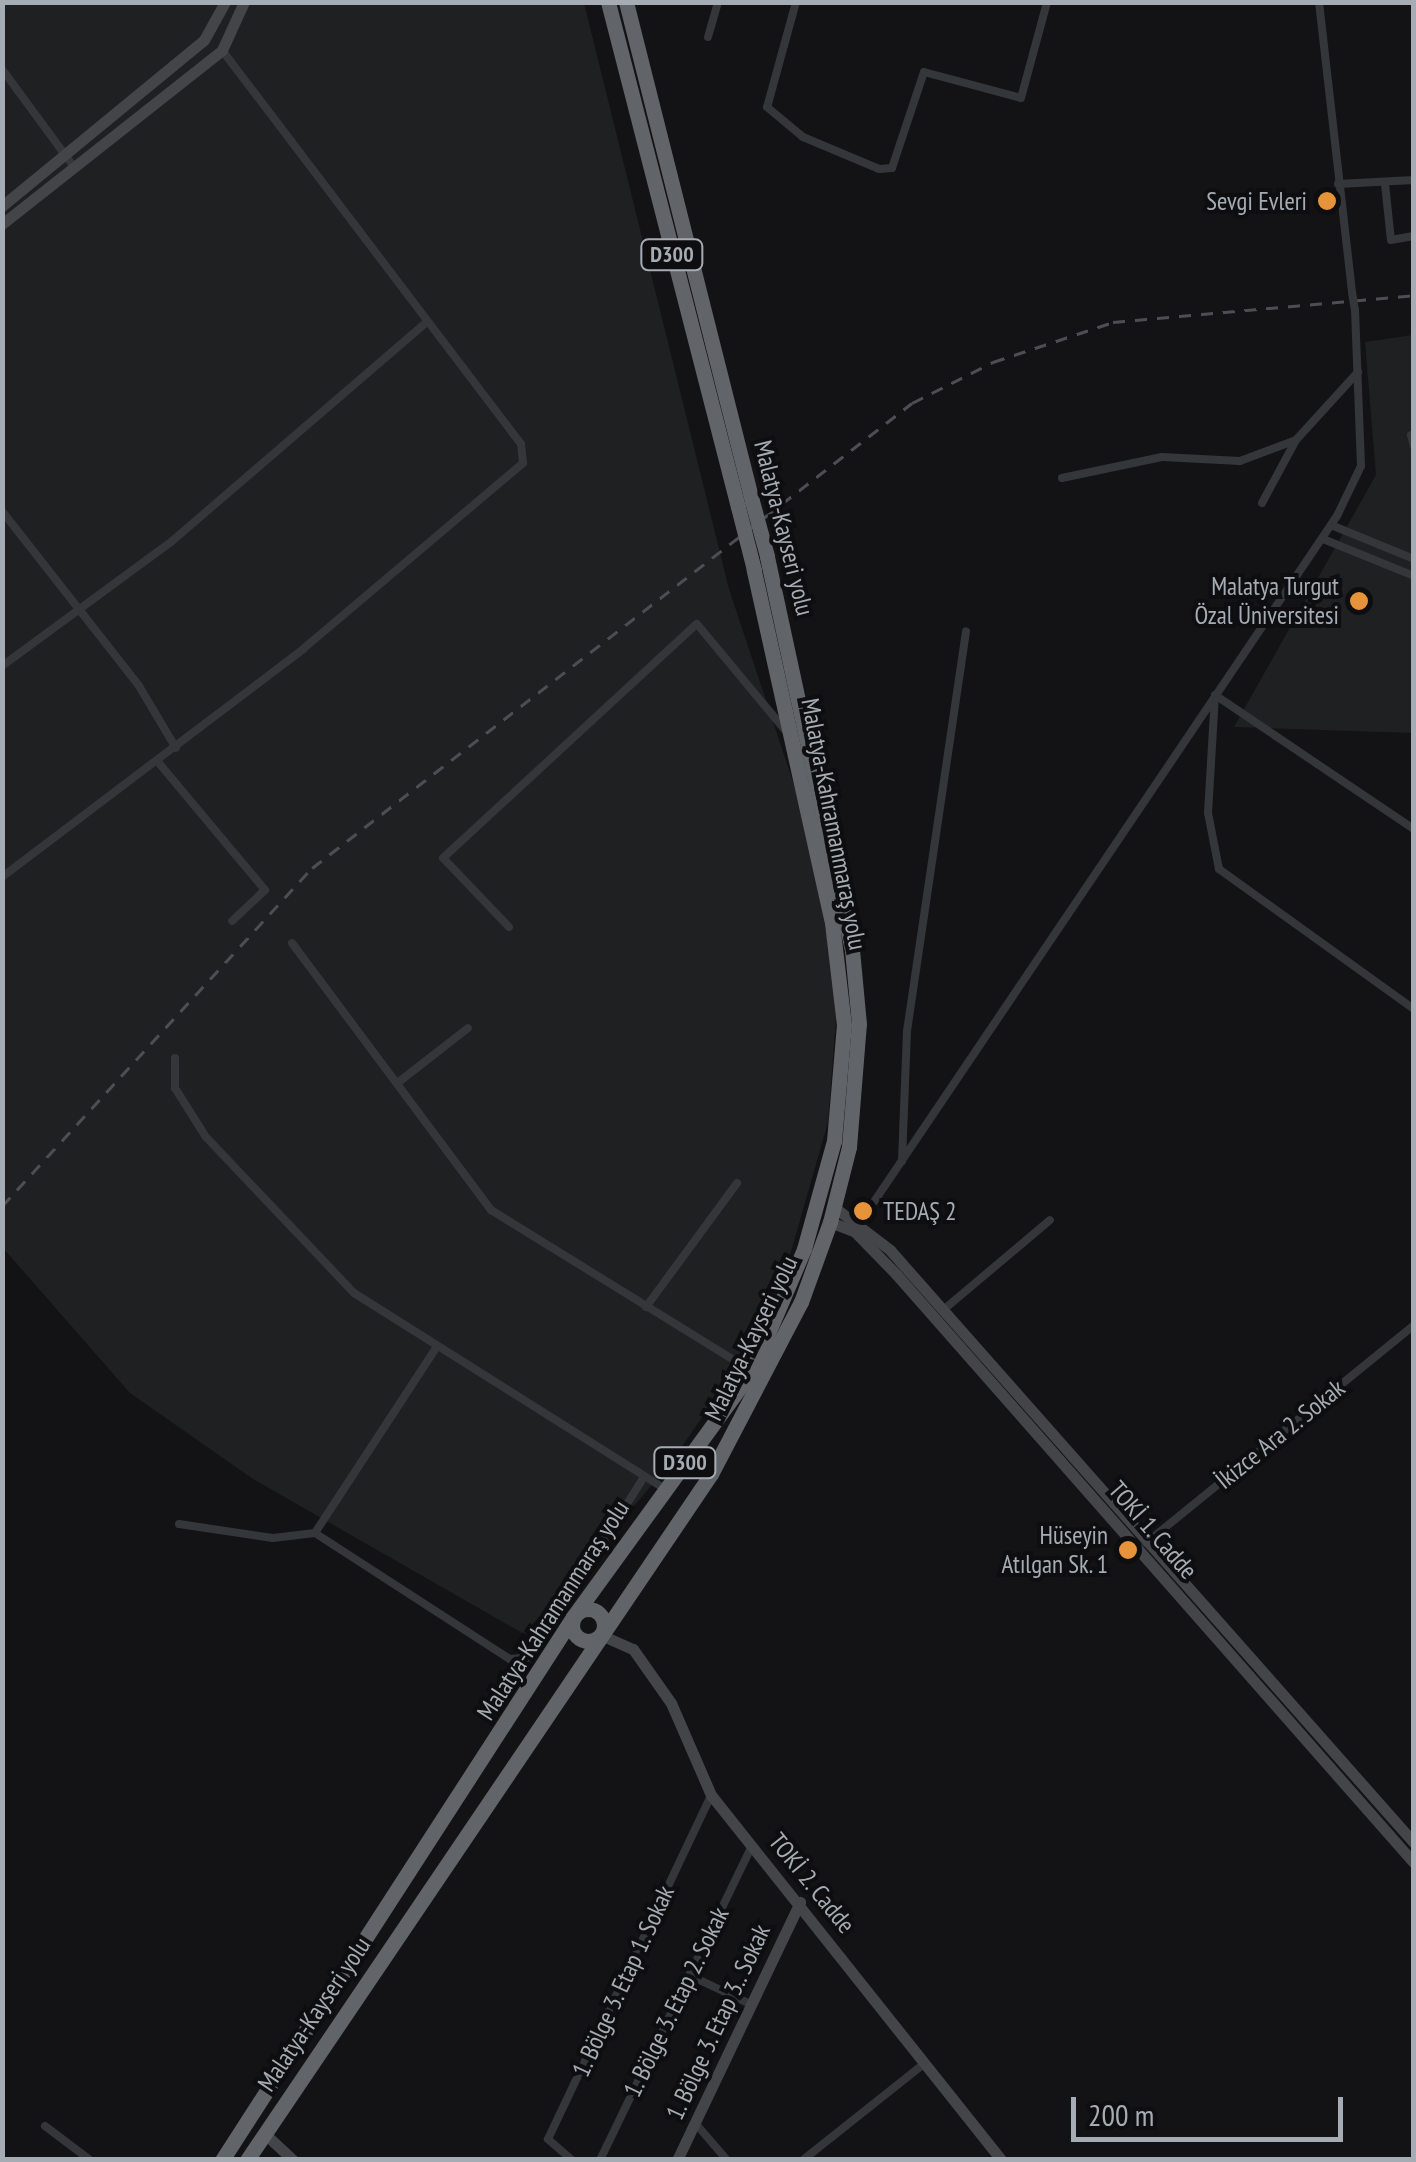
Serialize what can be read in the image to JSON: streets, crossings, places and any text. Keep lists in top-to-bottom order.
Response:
{
  "streets": {
    "highway": ["D300", "Malatya-Kayseri yolu", "Malatya-Kahramanmaraş yolu"],
    "main road": ["TOKİ 1. Cadde", "TOKİ 2. Cadde", "1. Bölge 3. Etap 3.. Sokak"],
    "street": ["İkizce Ara 2. Sokak", "1. Bölge 3. Etap 1. Sokak", "1. Bölge 3. Etap 2. Sokak"]
  },
  "crossings": [
    ["Malatya-Kayseri yolu", "Malatya-Kahramanmaraş yolu"],
    ["Malatya-Kayseri yolu", "TOKİ 2. Cadde"],
    ["İkizce Ara 2. Sokak", "TOKİ 1. Cadde"],
    ["TOKİ 2. Cadde", "1. Bölge 3. Etap 1. Sokak"],
    ["TOKİ 2. Cadde", "1. Bölge 3. Etap 2. Sokak"],
    ["TOKİ 2. Cadde", "1. Bölge 3. Etap 3.. Sokak"]
  ],
  "places": [
    "Sevgi Evleri",
    "Malatya Turgut Özal Üniversitesi",
    "TEDAŞ 2",
    "Hüseyin Atılgan Sk. 1"
  ],
  "scale_bar": "200 m"
}
